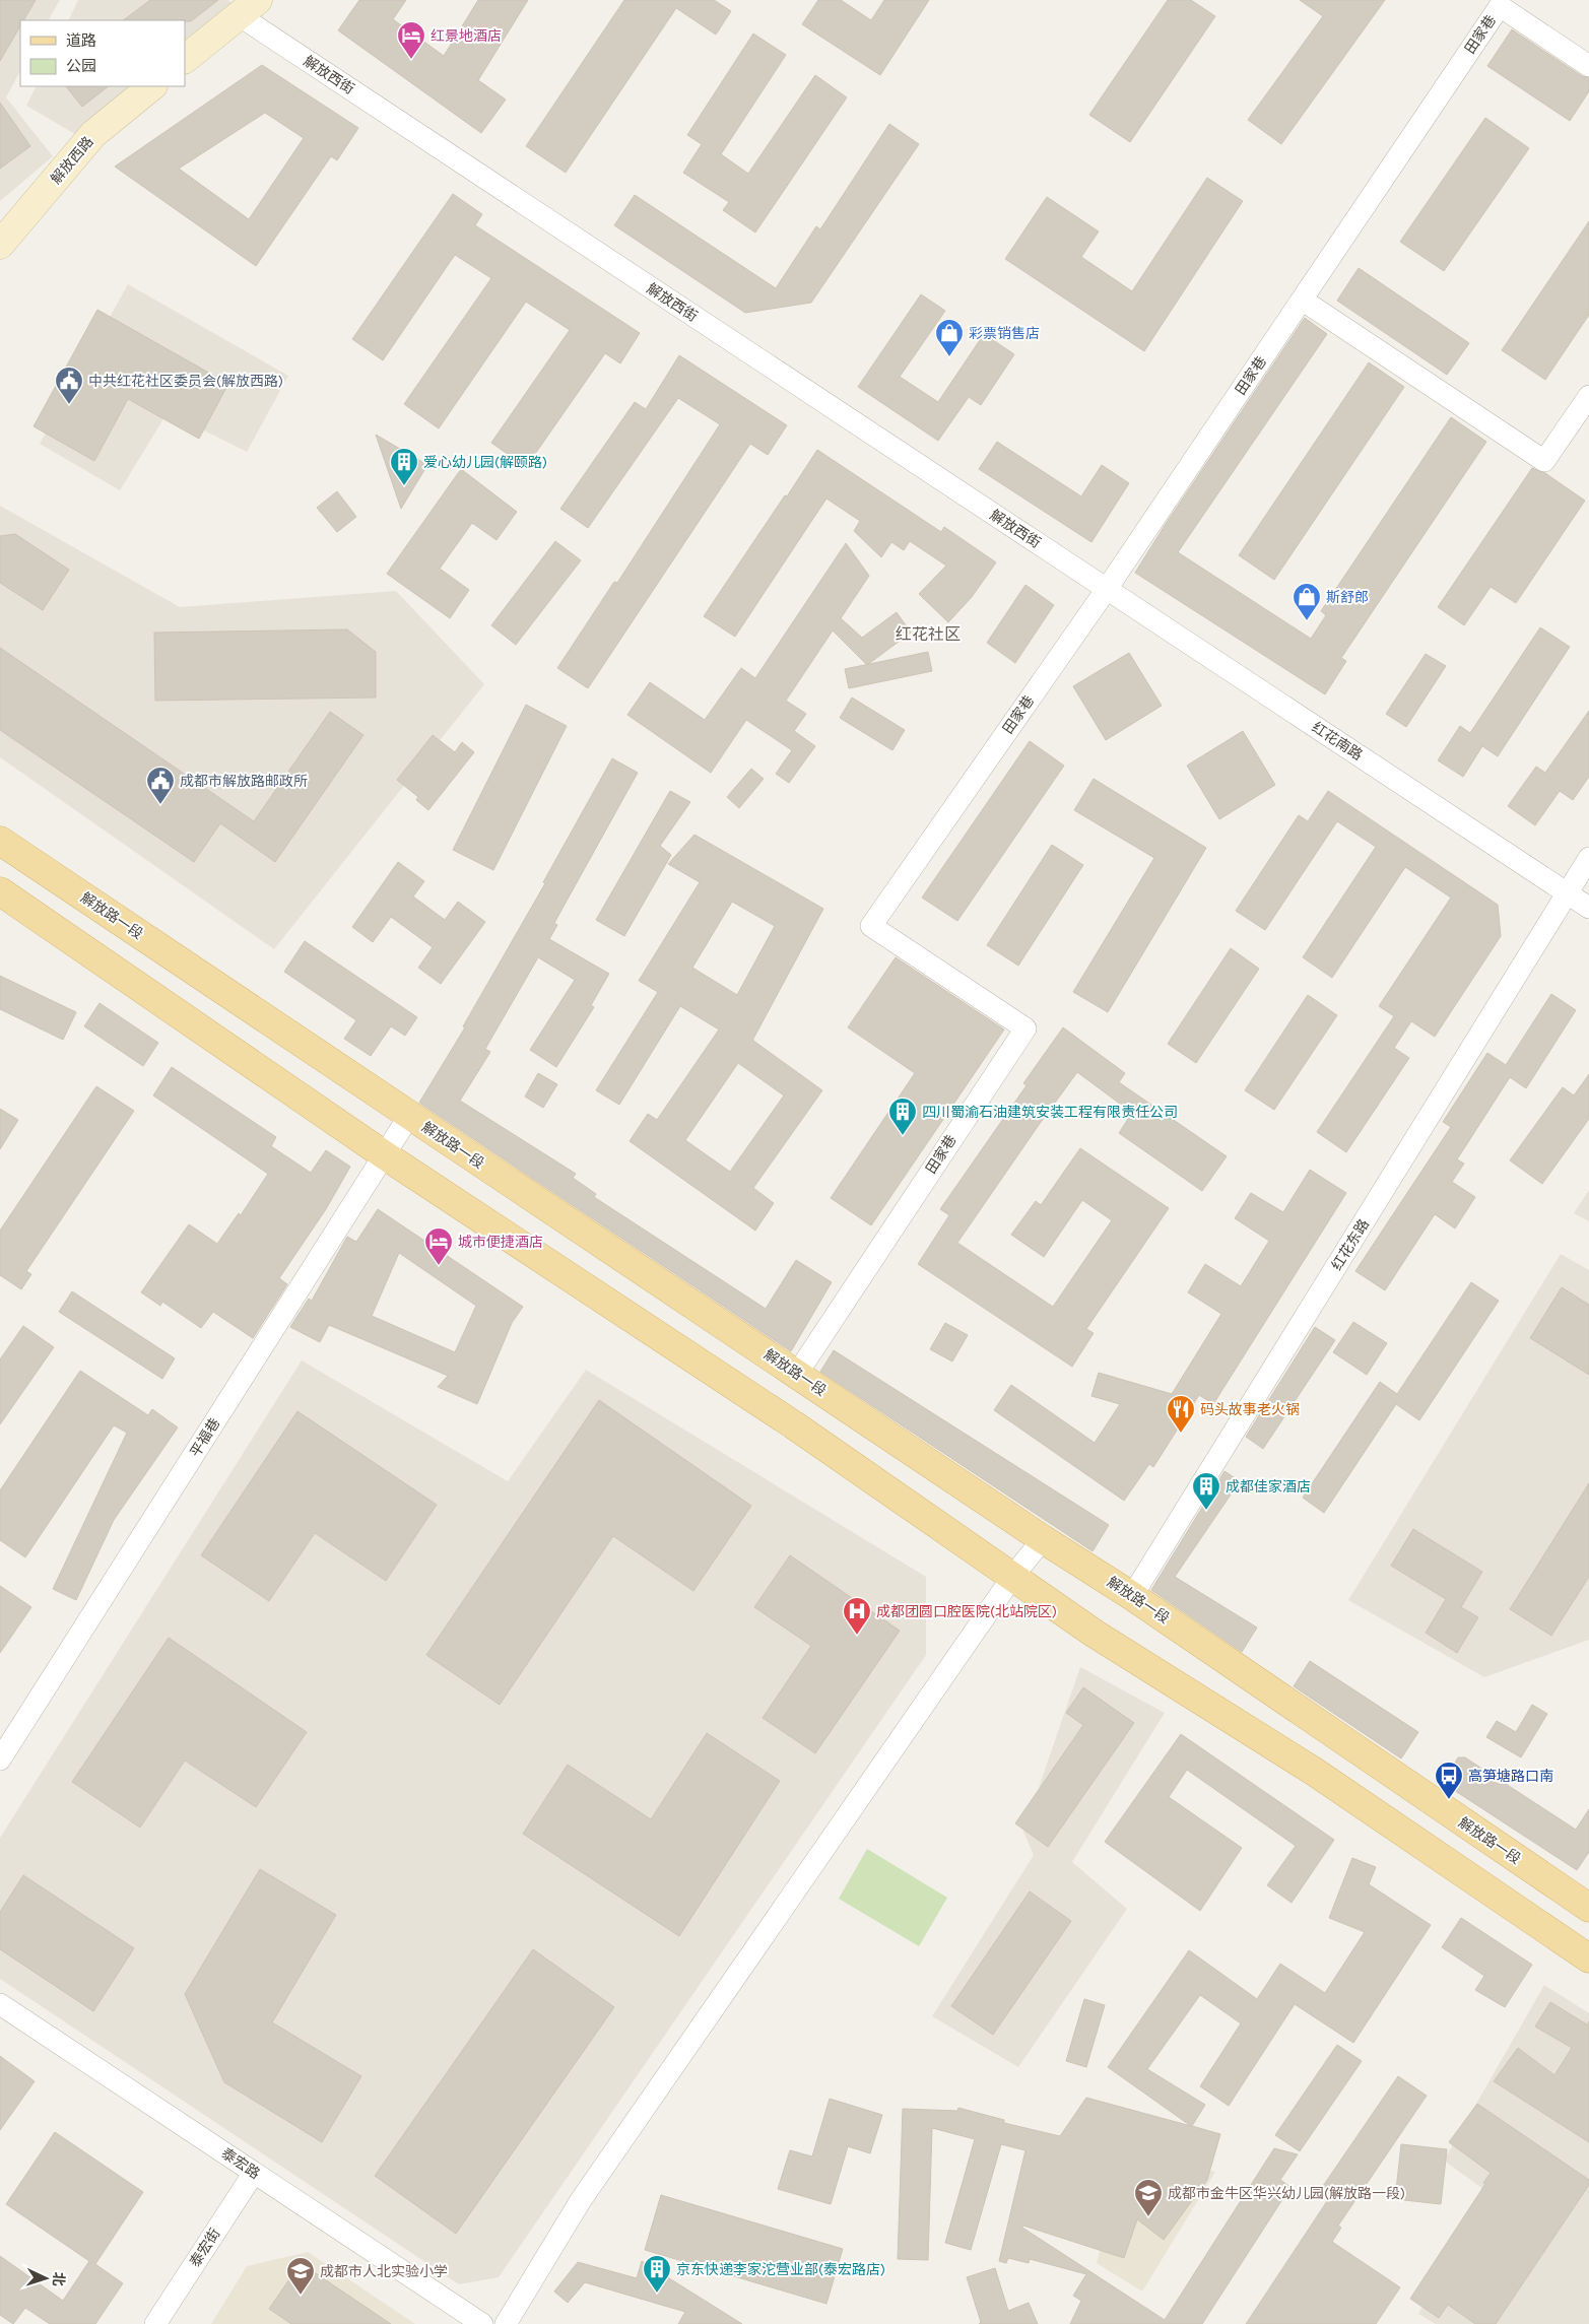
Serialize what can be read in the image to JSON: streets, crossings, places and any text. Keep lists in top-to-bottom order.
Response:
{
  "streets": {
    "main road": ["解放路一段"],
    "street": [
      "田家巷",
      "解放西街",
      "解放西路",
      "红花南路",
      "红花东路",
      "平福巷",
      "泰宏路",
      "泰宏街"
    ]
  },
  "crossings": [
    ["田家巷", "解放西街"],
    ["田家巷", "红花南路"],
    ["田家巷", "解放路一段"],
    ["解放西街", "红花南路"],
    ["红花南路", "红花东路"],
    ["解放路一段", "红花东路"],
    ["解放路一段", "平福巷"],
    ["泰宏路", "泰宏街"]
  ],
  "districts": ["红花社区"],
  "places": {
    "hotel": ["红景地酒店", "城市便捷酒店"],
    "shop": ["彩票销售店", "斯舒郎"],
    "public building": ["中共红花社区委员会(解放西路)", "成都市解放路邮政所"],
    "building": [
      "爱心幼儿园(解颐路)",
      "四川蜀渝石油建筑安装工程有限责任公司",
      "成都佳家酒店",
      "京东快递李家沱营业部(泰宏路店)"
    ],
    "restaurant": ["码头故事老火锅"],
    "hospital": ["成都团圆口腔医院(北站院区)"],
    "bus stop": ["高笋塘路口南"],
    "school or university": ["成都市金牛区华兴幼儿园(解放路一段)", "成都市人北实验小学"]
  },
  "legend": ["道路", "公园"],
  "north": "right"
}
